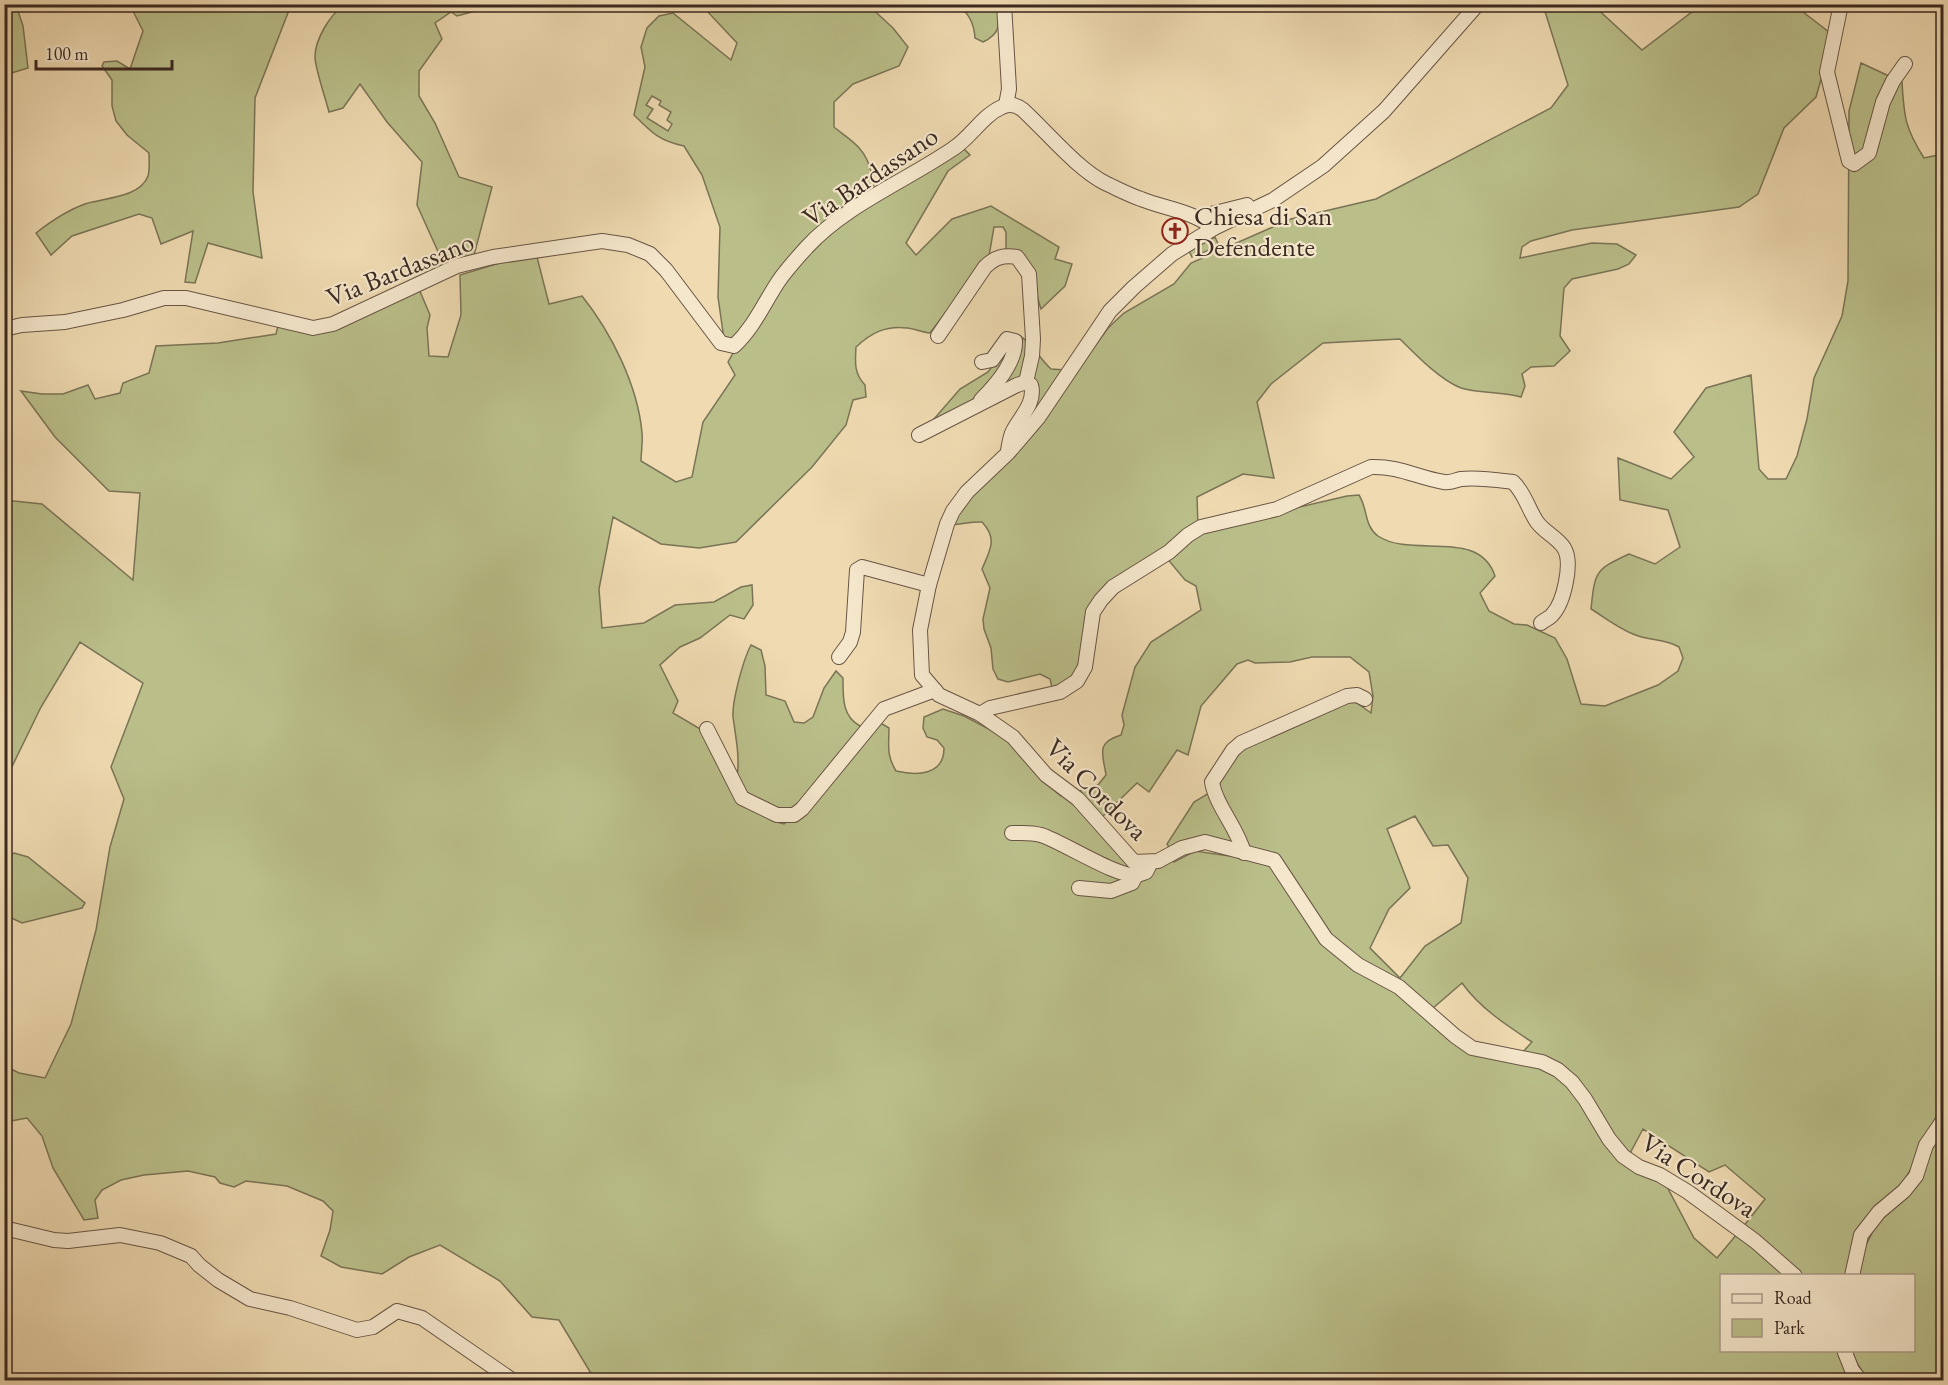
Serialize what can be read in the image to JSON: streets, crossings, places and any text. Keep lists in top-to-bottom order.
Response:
{
  "streets": {
    "street": ["Via Bardassano", "Via Cordova"]
  },
  "places": {
    "church": ["Chiesa di San Defendente"]
  },
  "legend": ["Road", "Park"],
  "scale_bar": "100 m"
}
